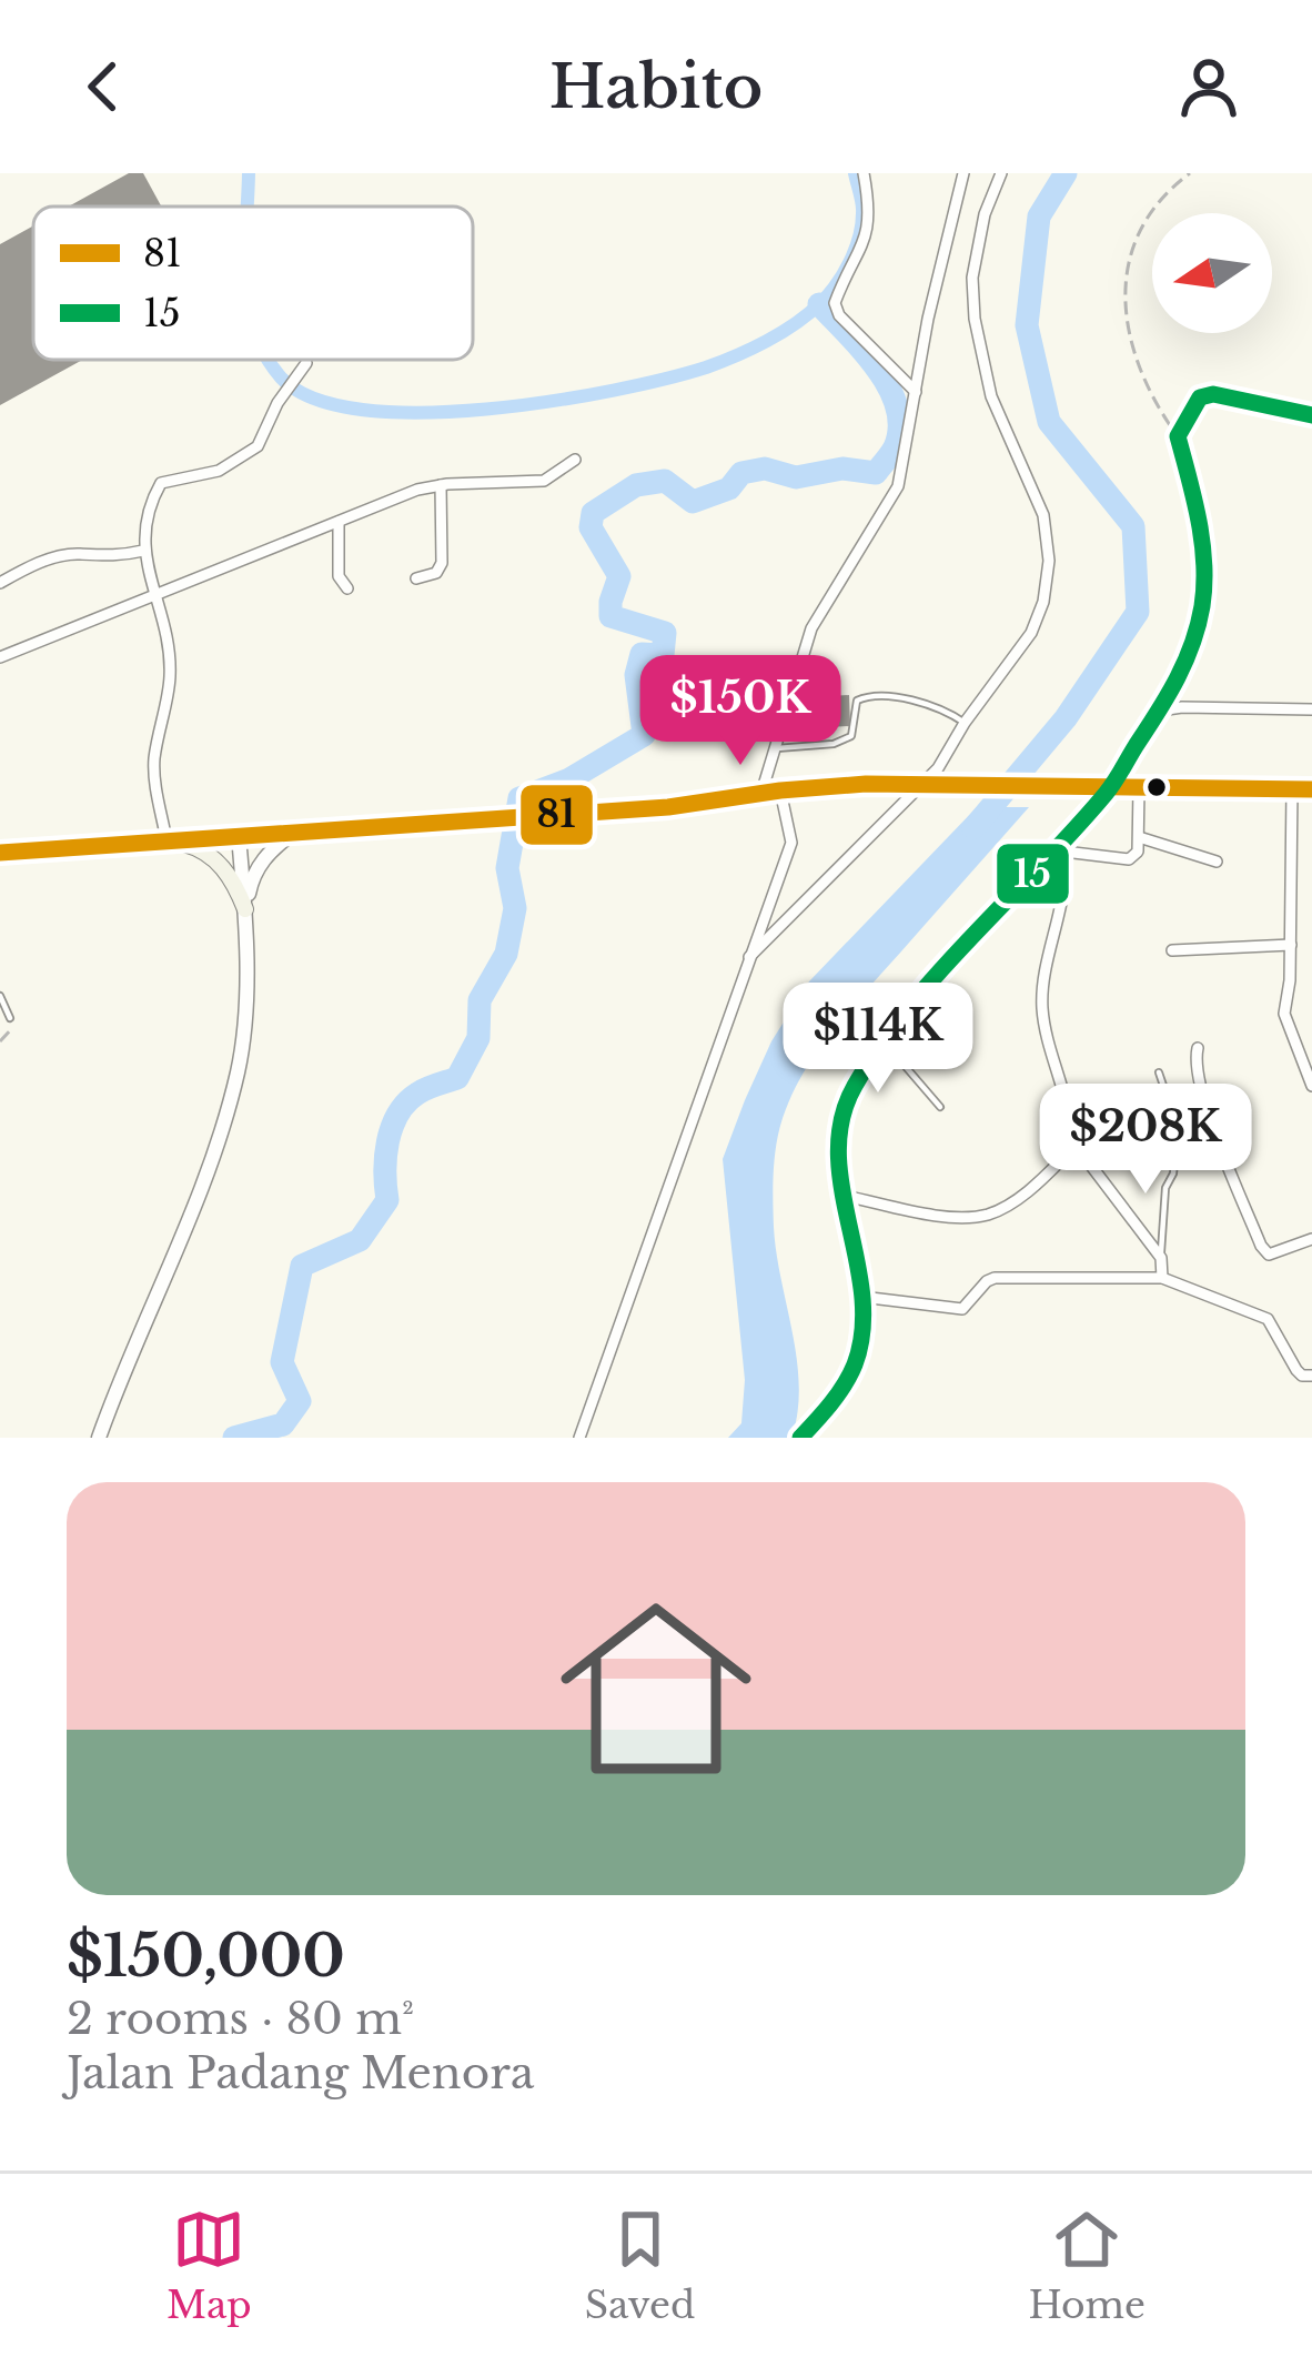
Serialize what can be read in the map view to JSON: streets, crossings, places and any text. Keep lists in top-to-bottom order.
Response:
{
  "lines": ["transit line 15", "transit line 81"],
  "legend": ["81", "15"],
  "north": "left",
  "page": {
    "header": "Habito",
    "price": ["$150K", "$114K", "$208K"],
    "list": [
      {
        "name": "$150,000",
        "note": "2 rooms · 80 m² · Jalan Padang Menora"
      }
    ],
    "tabs": ["Map", "Saved", "Home"]
  }
}
